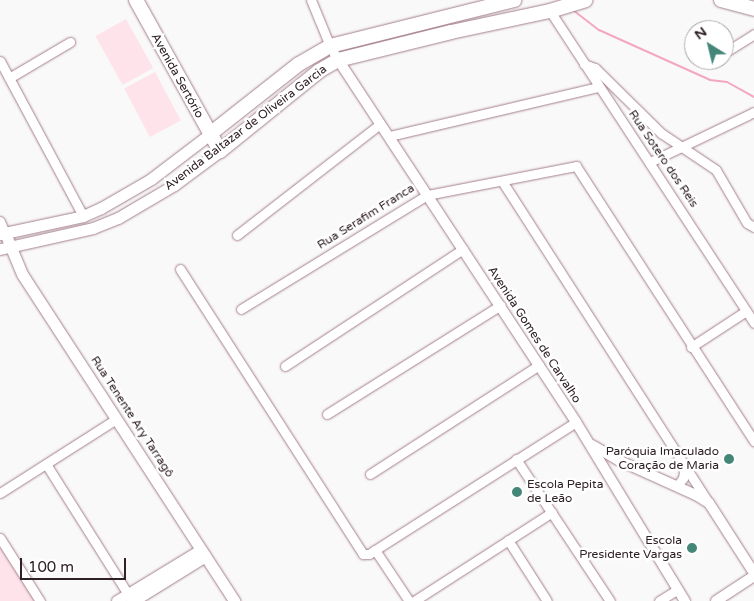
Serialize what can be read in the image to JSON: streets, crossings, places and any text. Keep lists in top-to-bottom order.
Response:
{
  "streets": {
    "main road": ["Avenida Sertório", "Avenida Baltazar de Oliveira Garcia", "Rua Tenente Ary Tarragô"],
    "street": ["Rua Sotero dos Reis", "Rua Serafim Franca", "Avenida Gomes de Carvalho"]
  },
  "crossings": [
    ["Avenida Sertório", "Avenida Baltazar de Oliveira Garcia"],
    ["Avenida Baltazar de Oliveira Garcia", "Rua Sotero dos Reis"],
    ["Avenida Baltazar de Oliveira Garcia", "Avenida Gomes de Carvalho"],
    ["Avenida Baltazar de Oliveira Garcia", "Rua Tenente Ary Tarragô"],
    ["Rua Serafim Franca", "Avenida Gomes de Carvalho"]
  ],
  "places": ["Paróquia Imaculado Coração de Maria", "Escola Pepita de Leão", "Escola Presidente Vargas"],
  "scale_bar": "100 m",
  "north": "top left"
}
